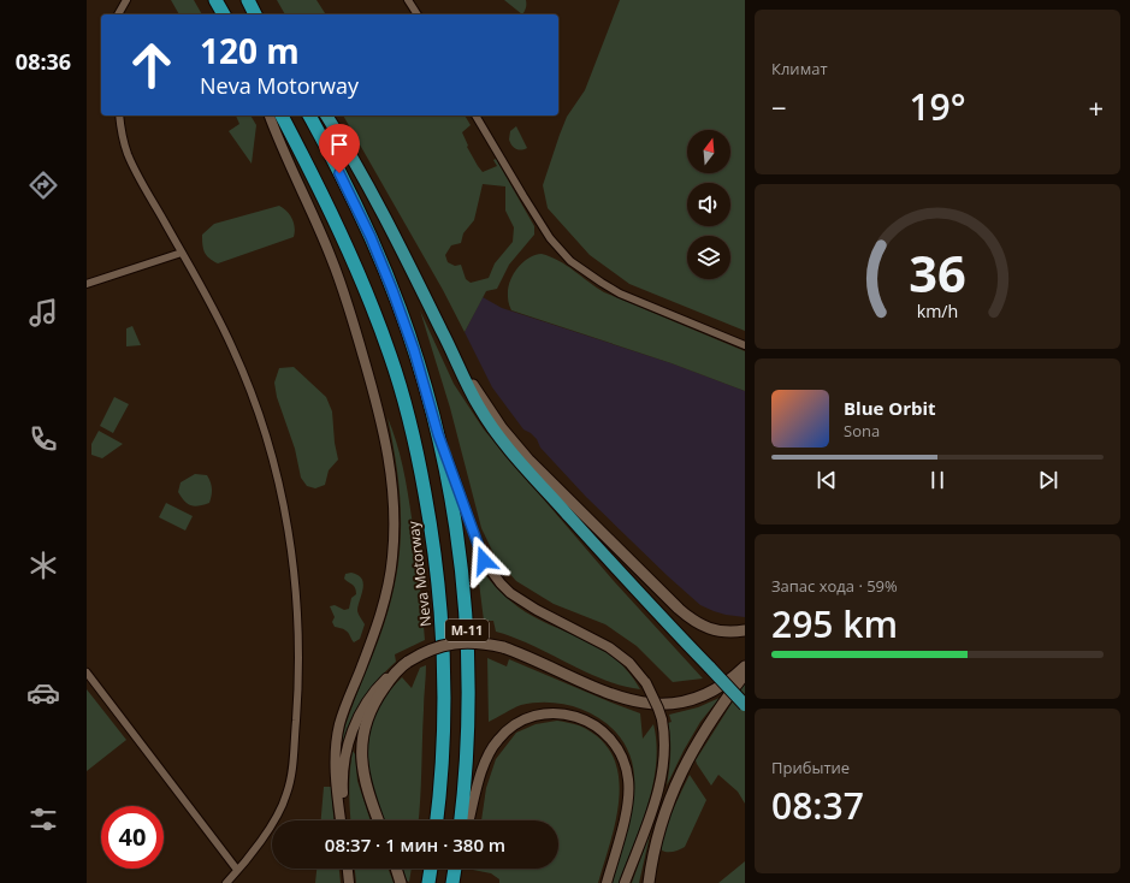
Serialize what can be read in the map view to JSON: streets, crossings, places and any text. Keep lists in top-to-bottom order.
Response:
{
  "streets": {
    "highway": ["Neva Motorway", "М-11"]
  },
  "north": "top",
  "page": {
    "tabs": "08:36",
    "tile": [
      "Климат",
      ["Запас хода · 59%", "295 km"],
      ["Прибытие", "08:37"]
    ],
    "turn": ["120 m", "Neva Motorway"],
    "heat": ["−", "19°", "+"],
    "song": ["Blue Orbit", "Sona"],
    "limit": "40",
    "trip": "08:37 · 1 мин · 380 m",
    "gauge": ["36", "km/h"]
  }
}
